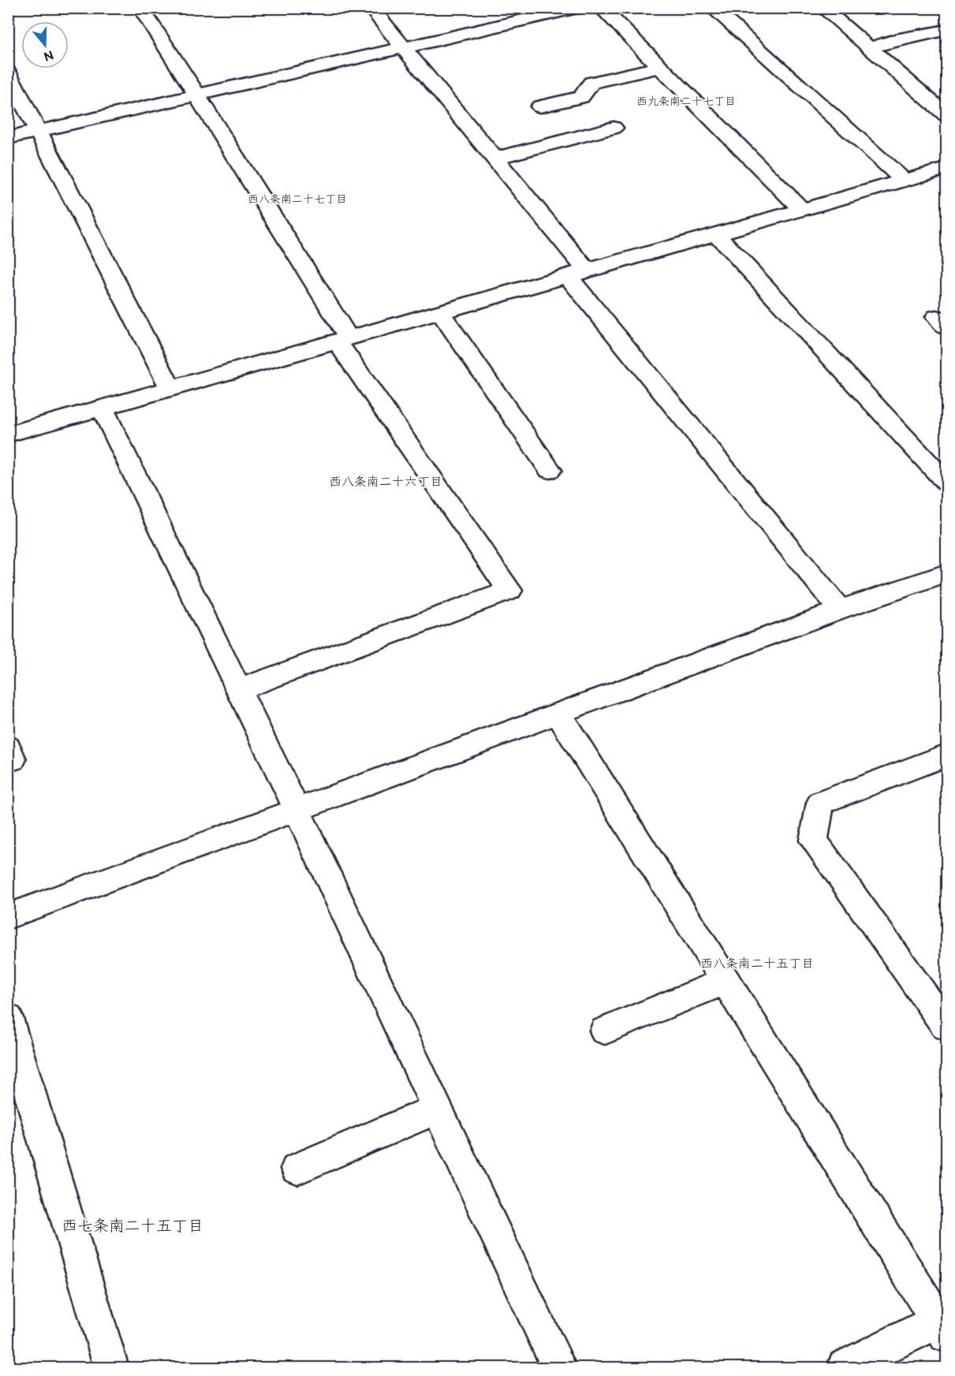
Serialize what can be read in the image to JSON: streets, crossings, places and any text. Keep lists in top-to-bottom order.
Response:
{
  "districts": [
    "西九条南二十七丁目",
    "西八条南二十七丁目",
    "西八条南二十六丁目",
    "西八条南二十五丁目",
    "西七条南二十五丁目"
  ],
  "north": "bottom"
}
